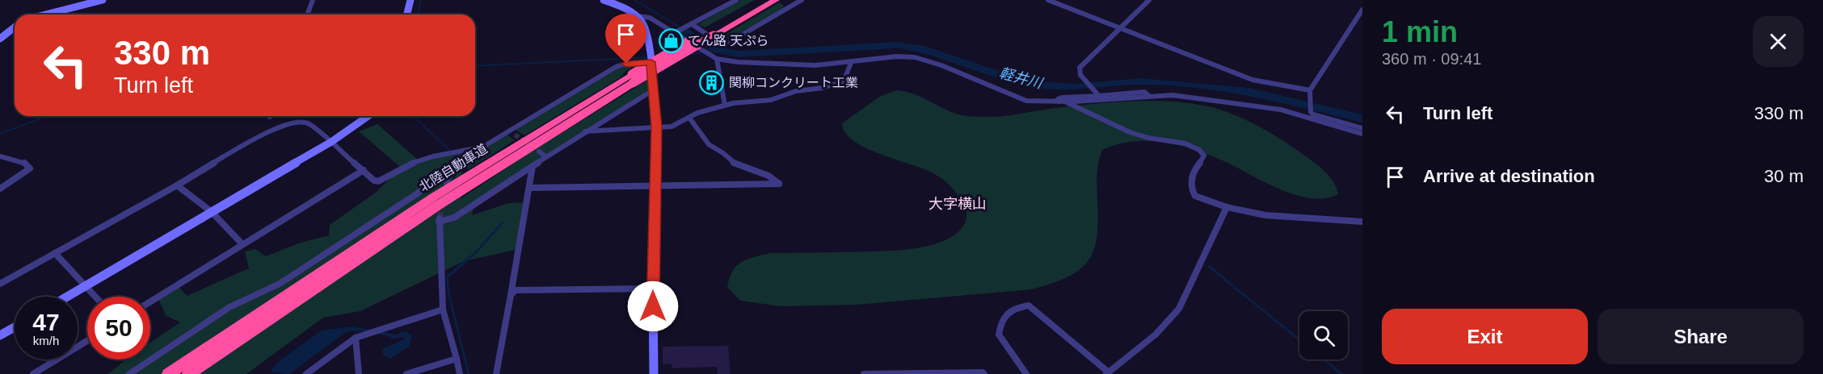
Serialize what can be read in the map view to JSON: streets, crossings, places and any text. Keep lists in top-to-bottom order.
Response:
{
  "streets": {
    "highway": ["北陸自動車道"]
  },
  "districts": ["大字横山"],
  "water": ["軽井川"],
  "places": {
    "shop": ["てん路 天ぷら"],
    "building": ["関柳コンクリート工業"]
  },
  "page": {
    "heading": ["1 min", "360 m · 09:41"],
    "turn": ["330 m", "Turn left"],
    "list": [
      {
        "name": "Turn left",
        "value": "330 m"
      },
      {
        "name": "Arrive at destination",
        "value": "30 m"
      }
    ],
    "speed": "47 km/h",
    "limit": "50",
    "buttons": ["Exit", "Share"]
  }
}
